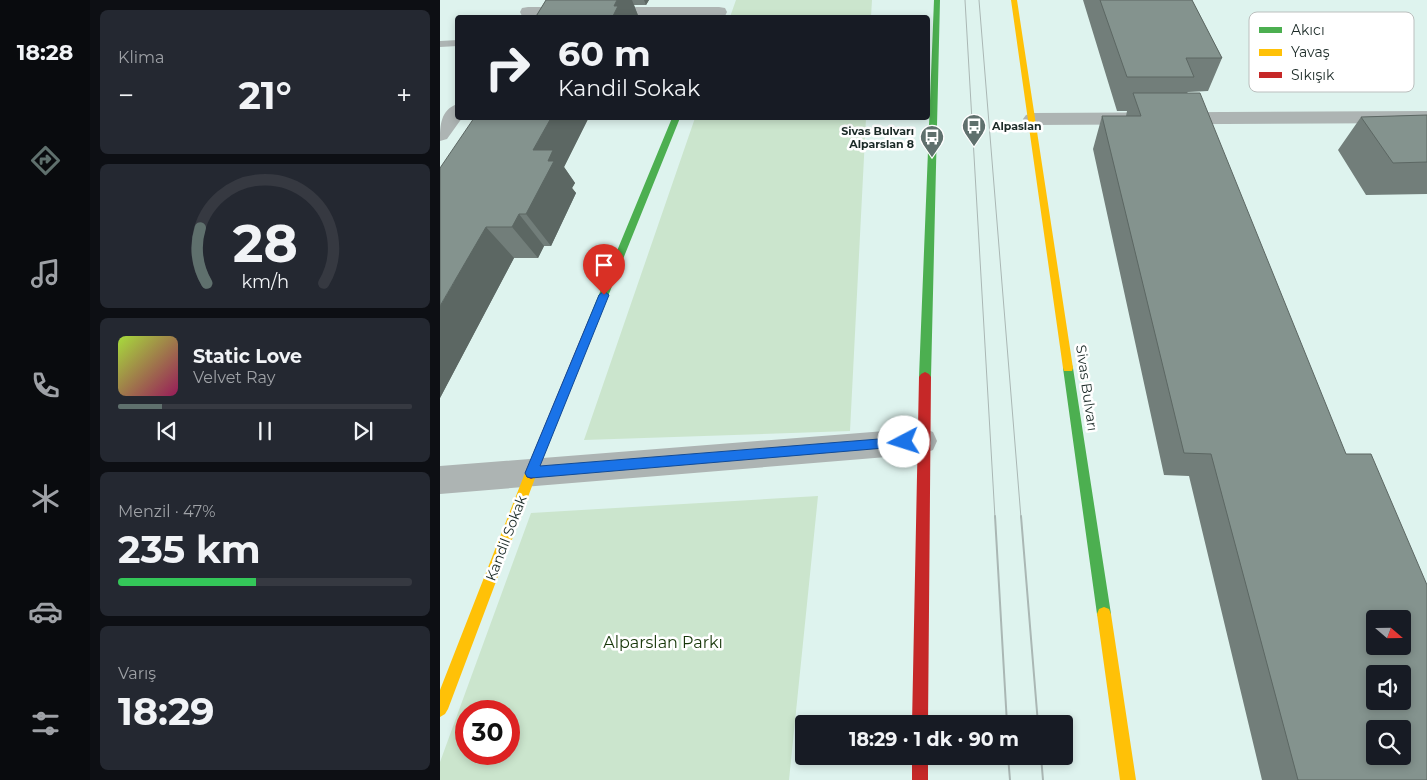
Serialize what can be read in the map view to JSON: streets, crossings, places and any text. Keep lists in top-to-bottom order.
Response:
{
  "streets": {
    "main road": ["Sivas Bulvarı", "Kandil Sokak"]
  },
  "parks": ["Alparslan Parkı"],
  "places": {
    "bus stop": ["Alpaslan", "Sivas Bulvarı Alparslan 8"]
  },
  "legend": ["Akıcı", "Yavaş", "Sıkışık"],
  "north": "right",
  "page": {
    "tabs": "18:28",
    "tile": [
      "Klima",
      ["Menzil · 47%", "235 km"],
      ["Varış", "18:29"]
    ],
    "turn": ["60 m", "Kandil Sokak"],
    "heat": ["−", "21°", "+"],
    "song": ["Static Love", "Velvet Ray"],
    "limit": "30",
    "trip": "18:29 · 1 dk · 90 m",
    "gauge": ["28", "km/h"]
  }
}
